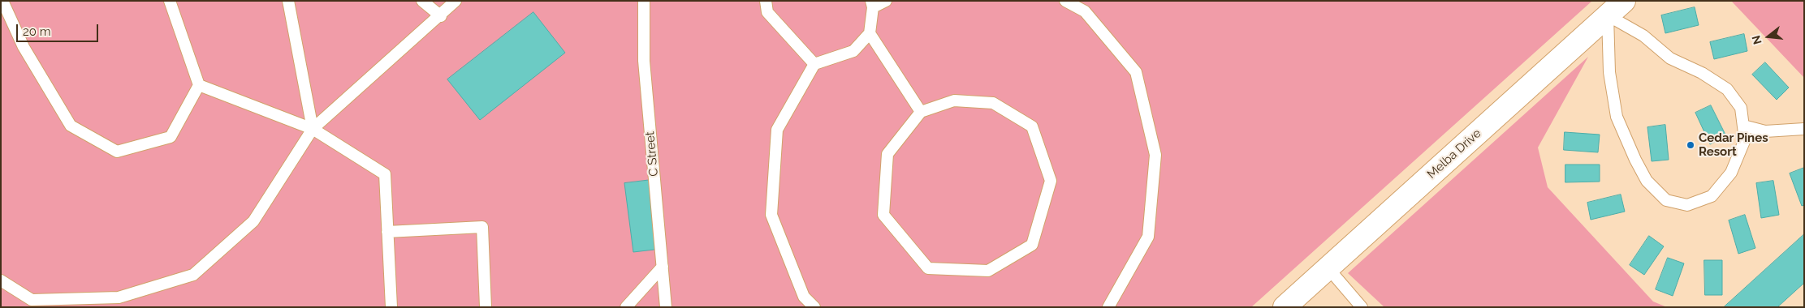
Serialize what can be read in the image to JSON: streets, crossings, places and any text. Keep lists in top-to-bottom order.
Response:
{
  "streets": {
    "street": ["Melba Drive"],
    "lane": ["C Street"]
  },
  "places": ["Cedar Pines Resort"],
  "scale_bar": "20 m",
  "north": "left"
}
